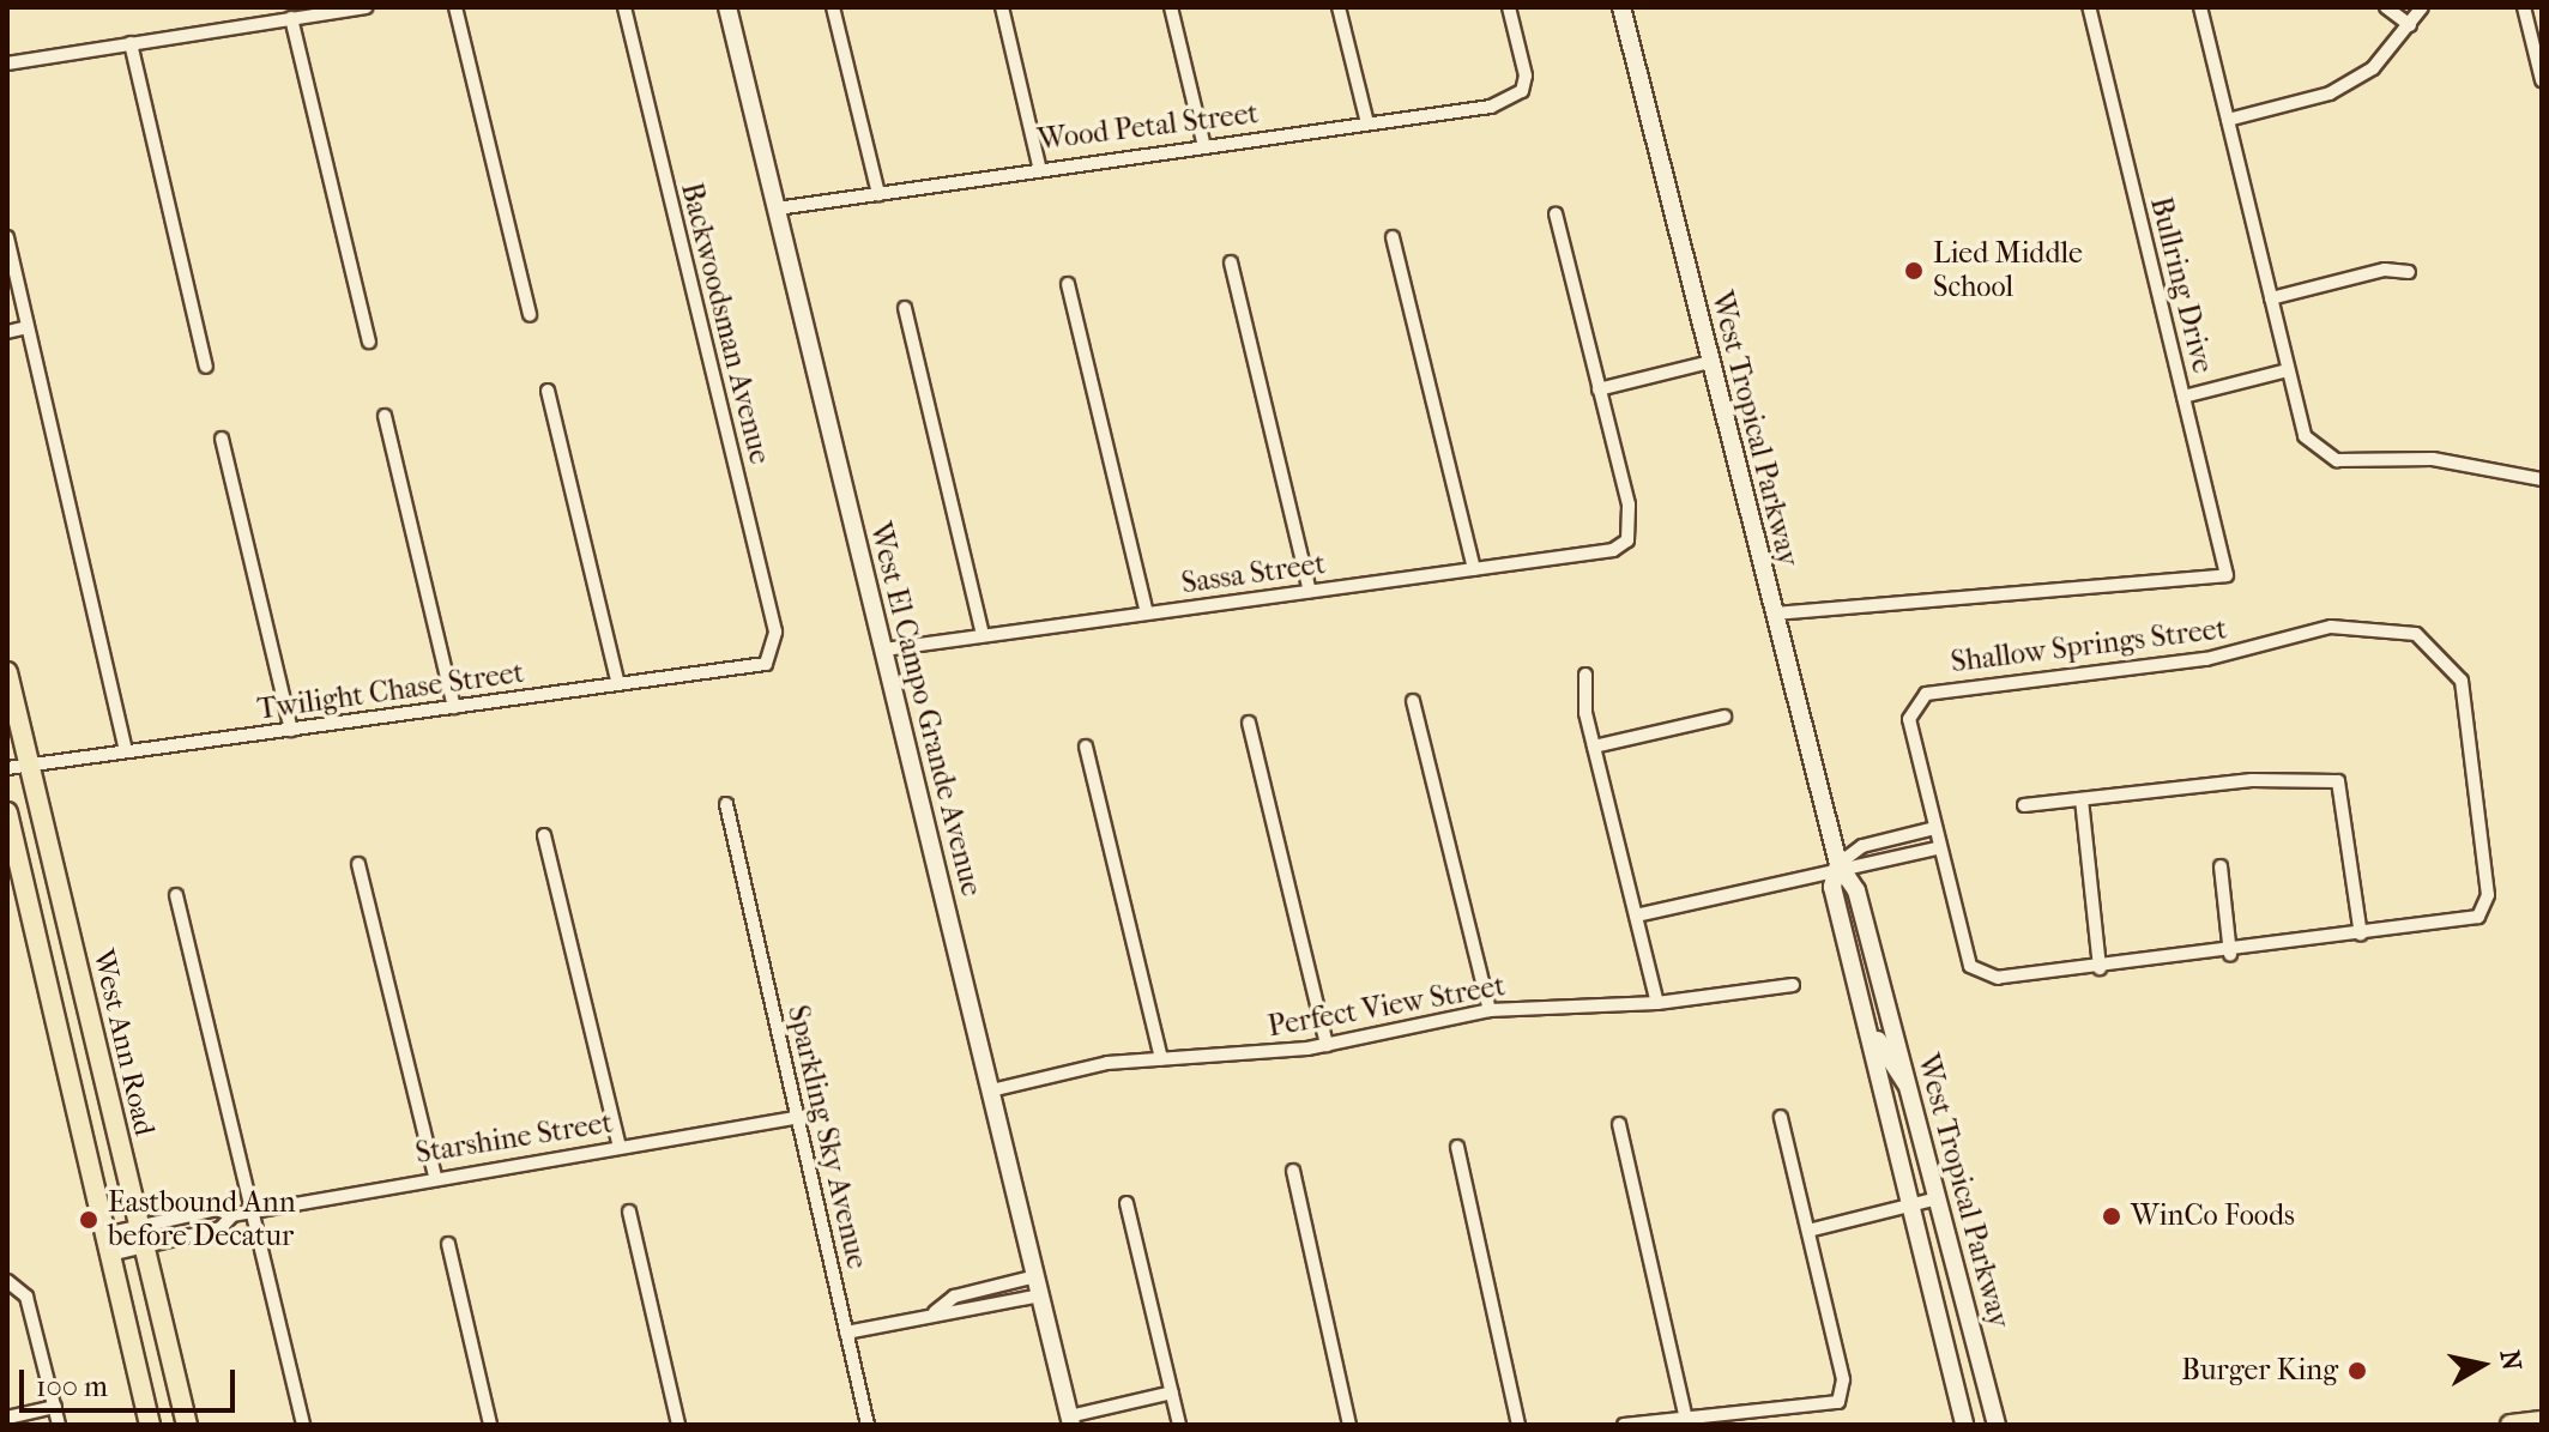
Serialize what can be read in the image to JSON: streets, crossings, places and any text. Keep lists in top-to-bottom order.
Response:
{
  "streets": {
    "main road": ["West Tropical Parkway", "West El Campo Grande Avenue", "West Ann Road"],
    "street": [
      "Wood Petal Street",
      "Bullring Drive",
      "Backwoodsman Avenue",
      "Sassa Street",
      "Shallow Springs Street",
      "Twilight Chase Street",
      "Perfect View Street",
      "Sparkling Sky Avenue",
      "Starshine Street"
    ]
  },
  "crossings": [
    ["Wood Petal Street", "West El Campo Grande Avenue"],
    ["Bullring Drive", "West Tropical Parkway"],
    ["Backwoodsman Avenue", "Twilight Chase Street"],
    ["Sassa Street", "West El Campo Grande Avenue"],
    ["Twilight Chase Street", "West Ann Road"],
    ["West El Campo Grande Avenue", "Perfect View Street"],
    ["West Ann Road", "Starshine Street"],
    ["Sparkling Sky Avenue", "Starshine Street"]
  ],
  "places": [
    "Lied Middle School",
    "WinCo Foods",
    "Eastbound Ann before Decatur",
    "Burger King"
  ],
  "scale_bar": "100 m",
  "north": "right"
}
